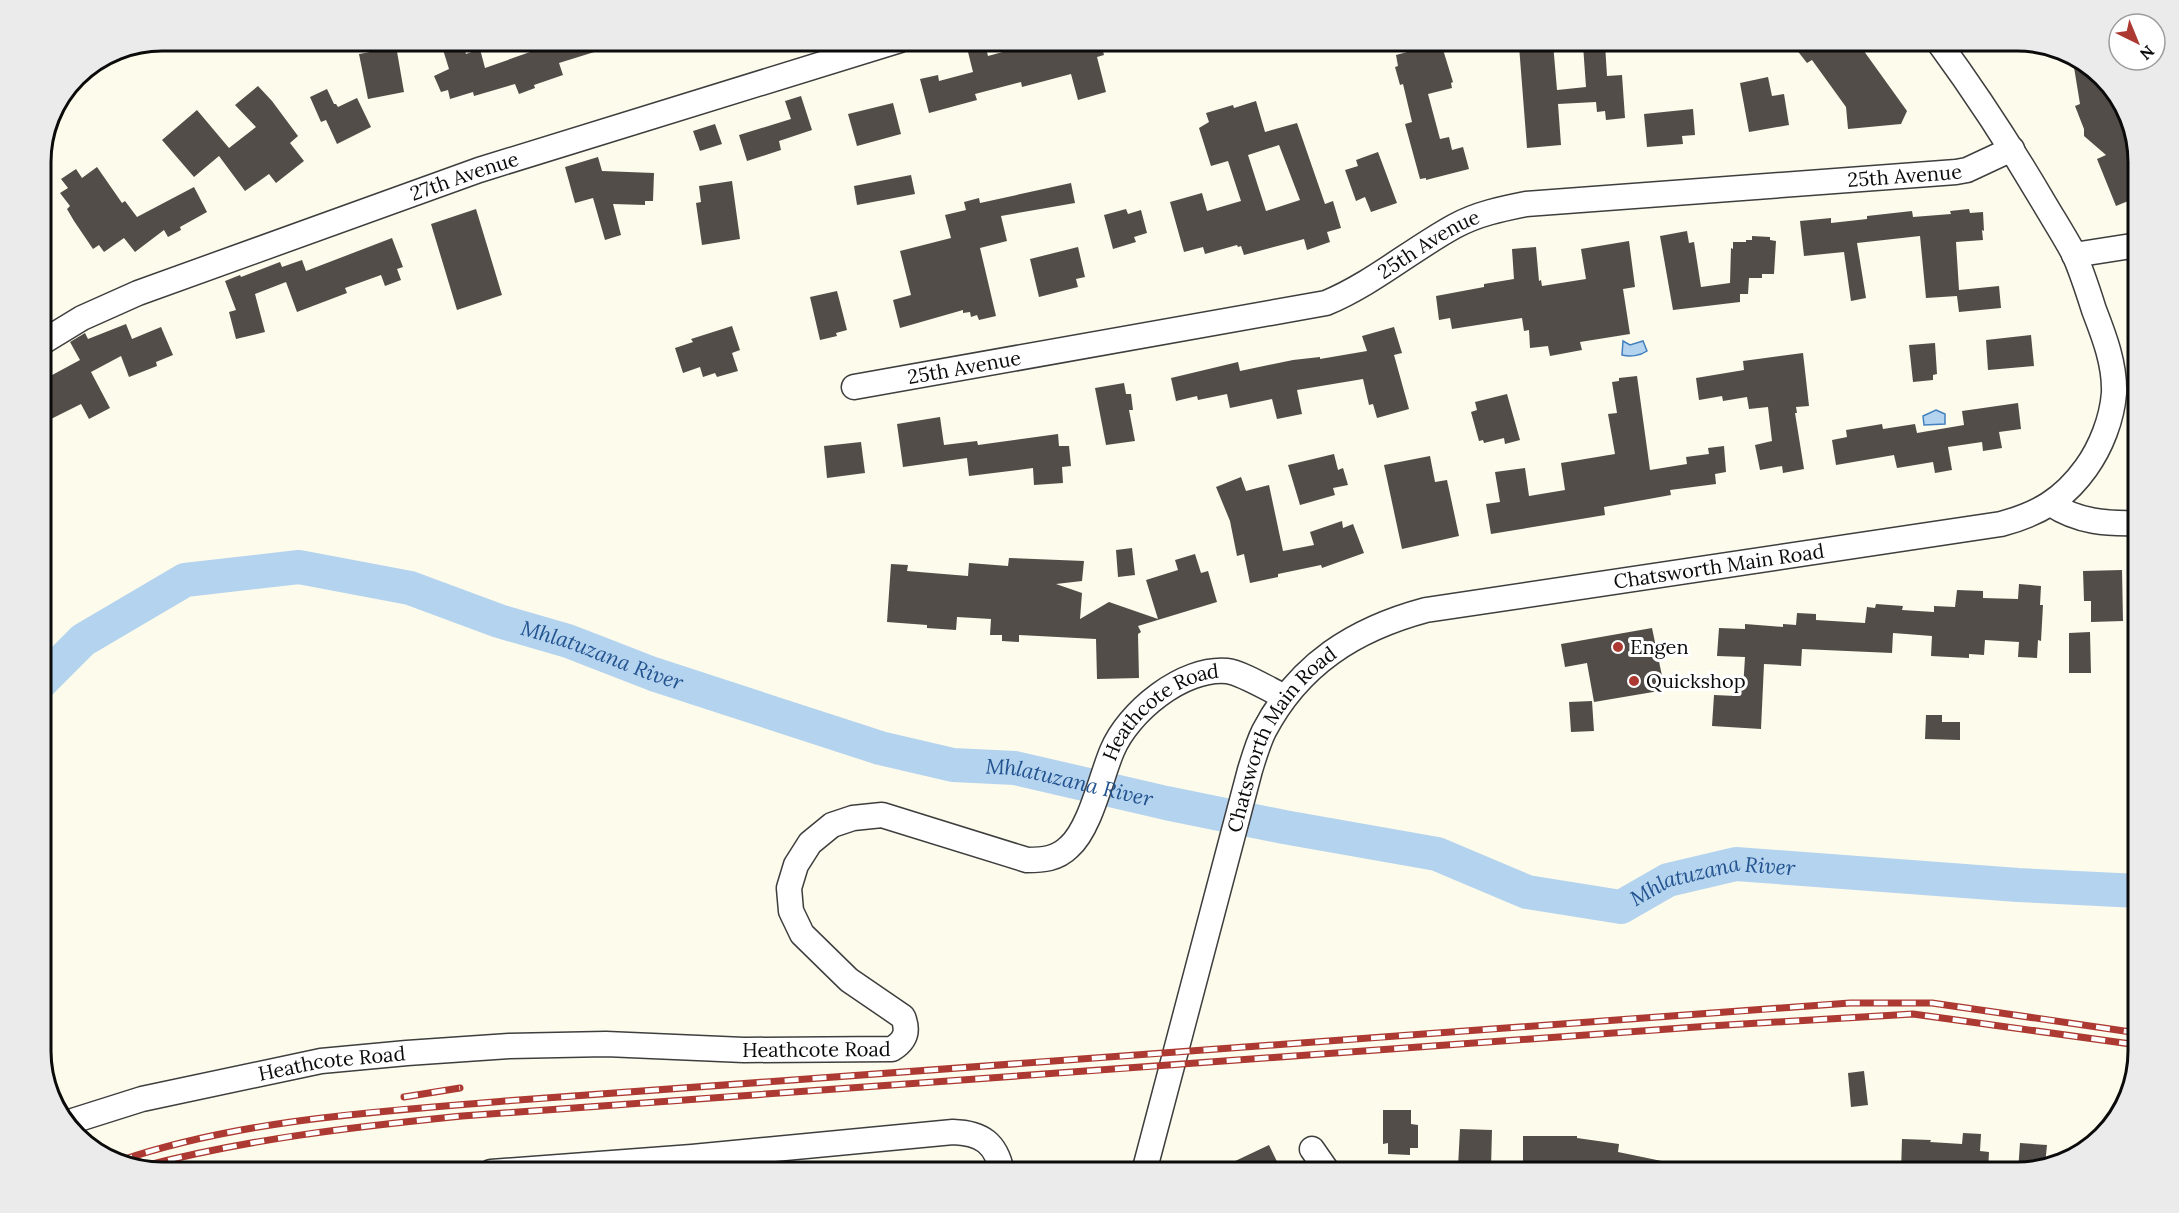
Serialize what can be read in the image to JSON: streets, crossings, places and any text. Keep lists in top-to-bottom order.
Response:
{
  "streets": {
    "street": [
      "25th Avenue",
      "27th Avenue",
      "Chatsworth Main Road",
      "Heathcote Road"
    ]
  },
  "crossings": [
    ["25th Avenue", "Chatsworth Main Road"],
    ["Chatsworth Main Road", "Heathcote Road"]
  ],
  "water": ["Mhlatuzana River"],
  "places": ["Engen", "Quickshop"],
  "north": "bottom right"
}
